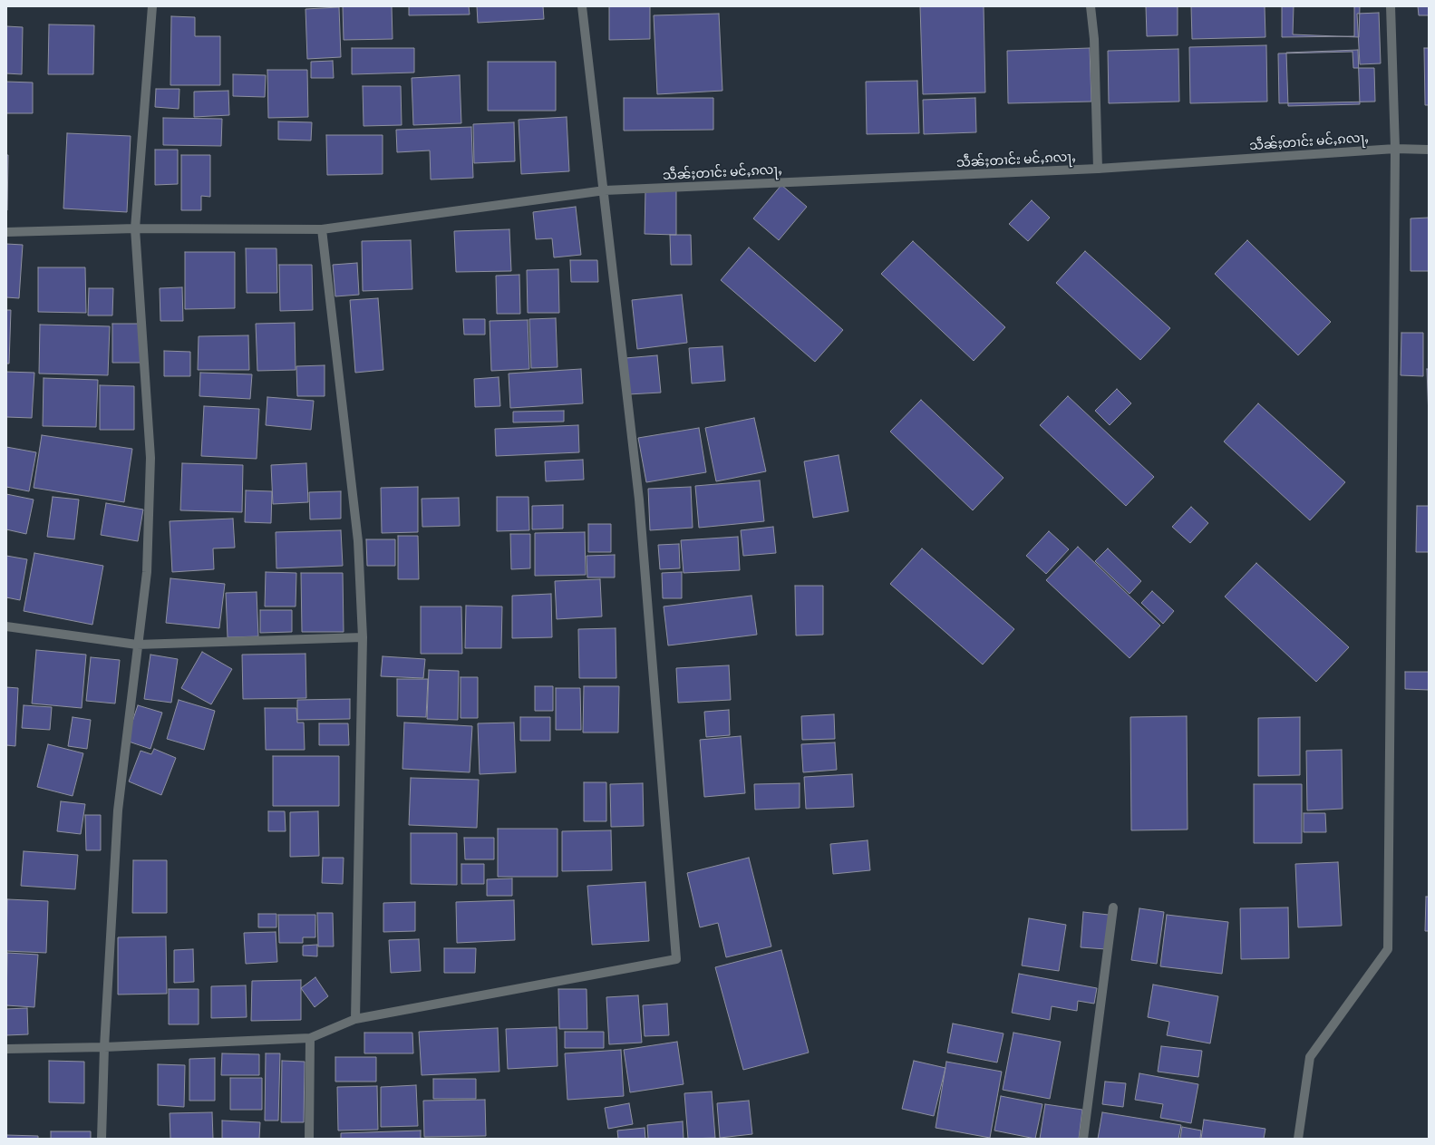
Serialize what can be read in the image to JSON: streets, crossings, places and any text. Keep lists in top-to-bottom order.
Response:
{
  "streets": {
    "street": ["သဵၼ်ႈတၢင်း မင်ႇၵလႃႇ"]
  }
}
